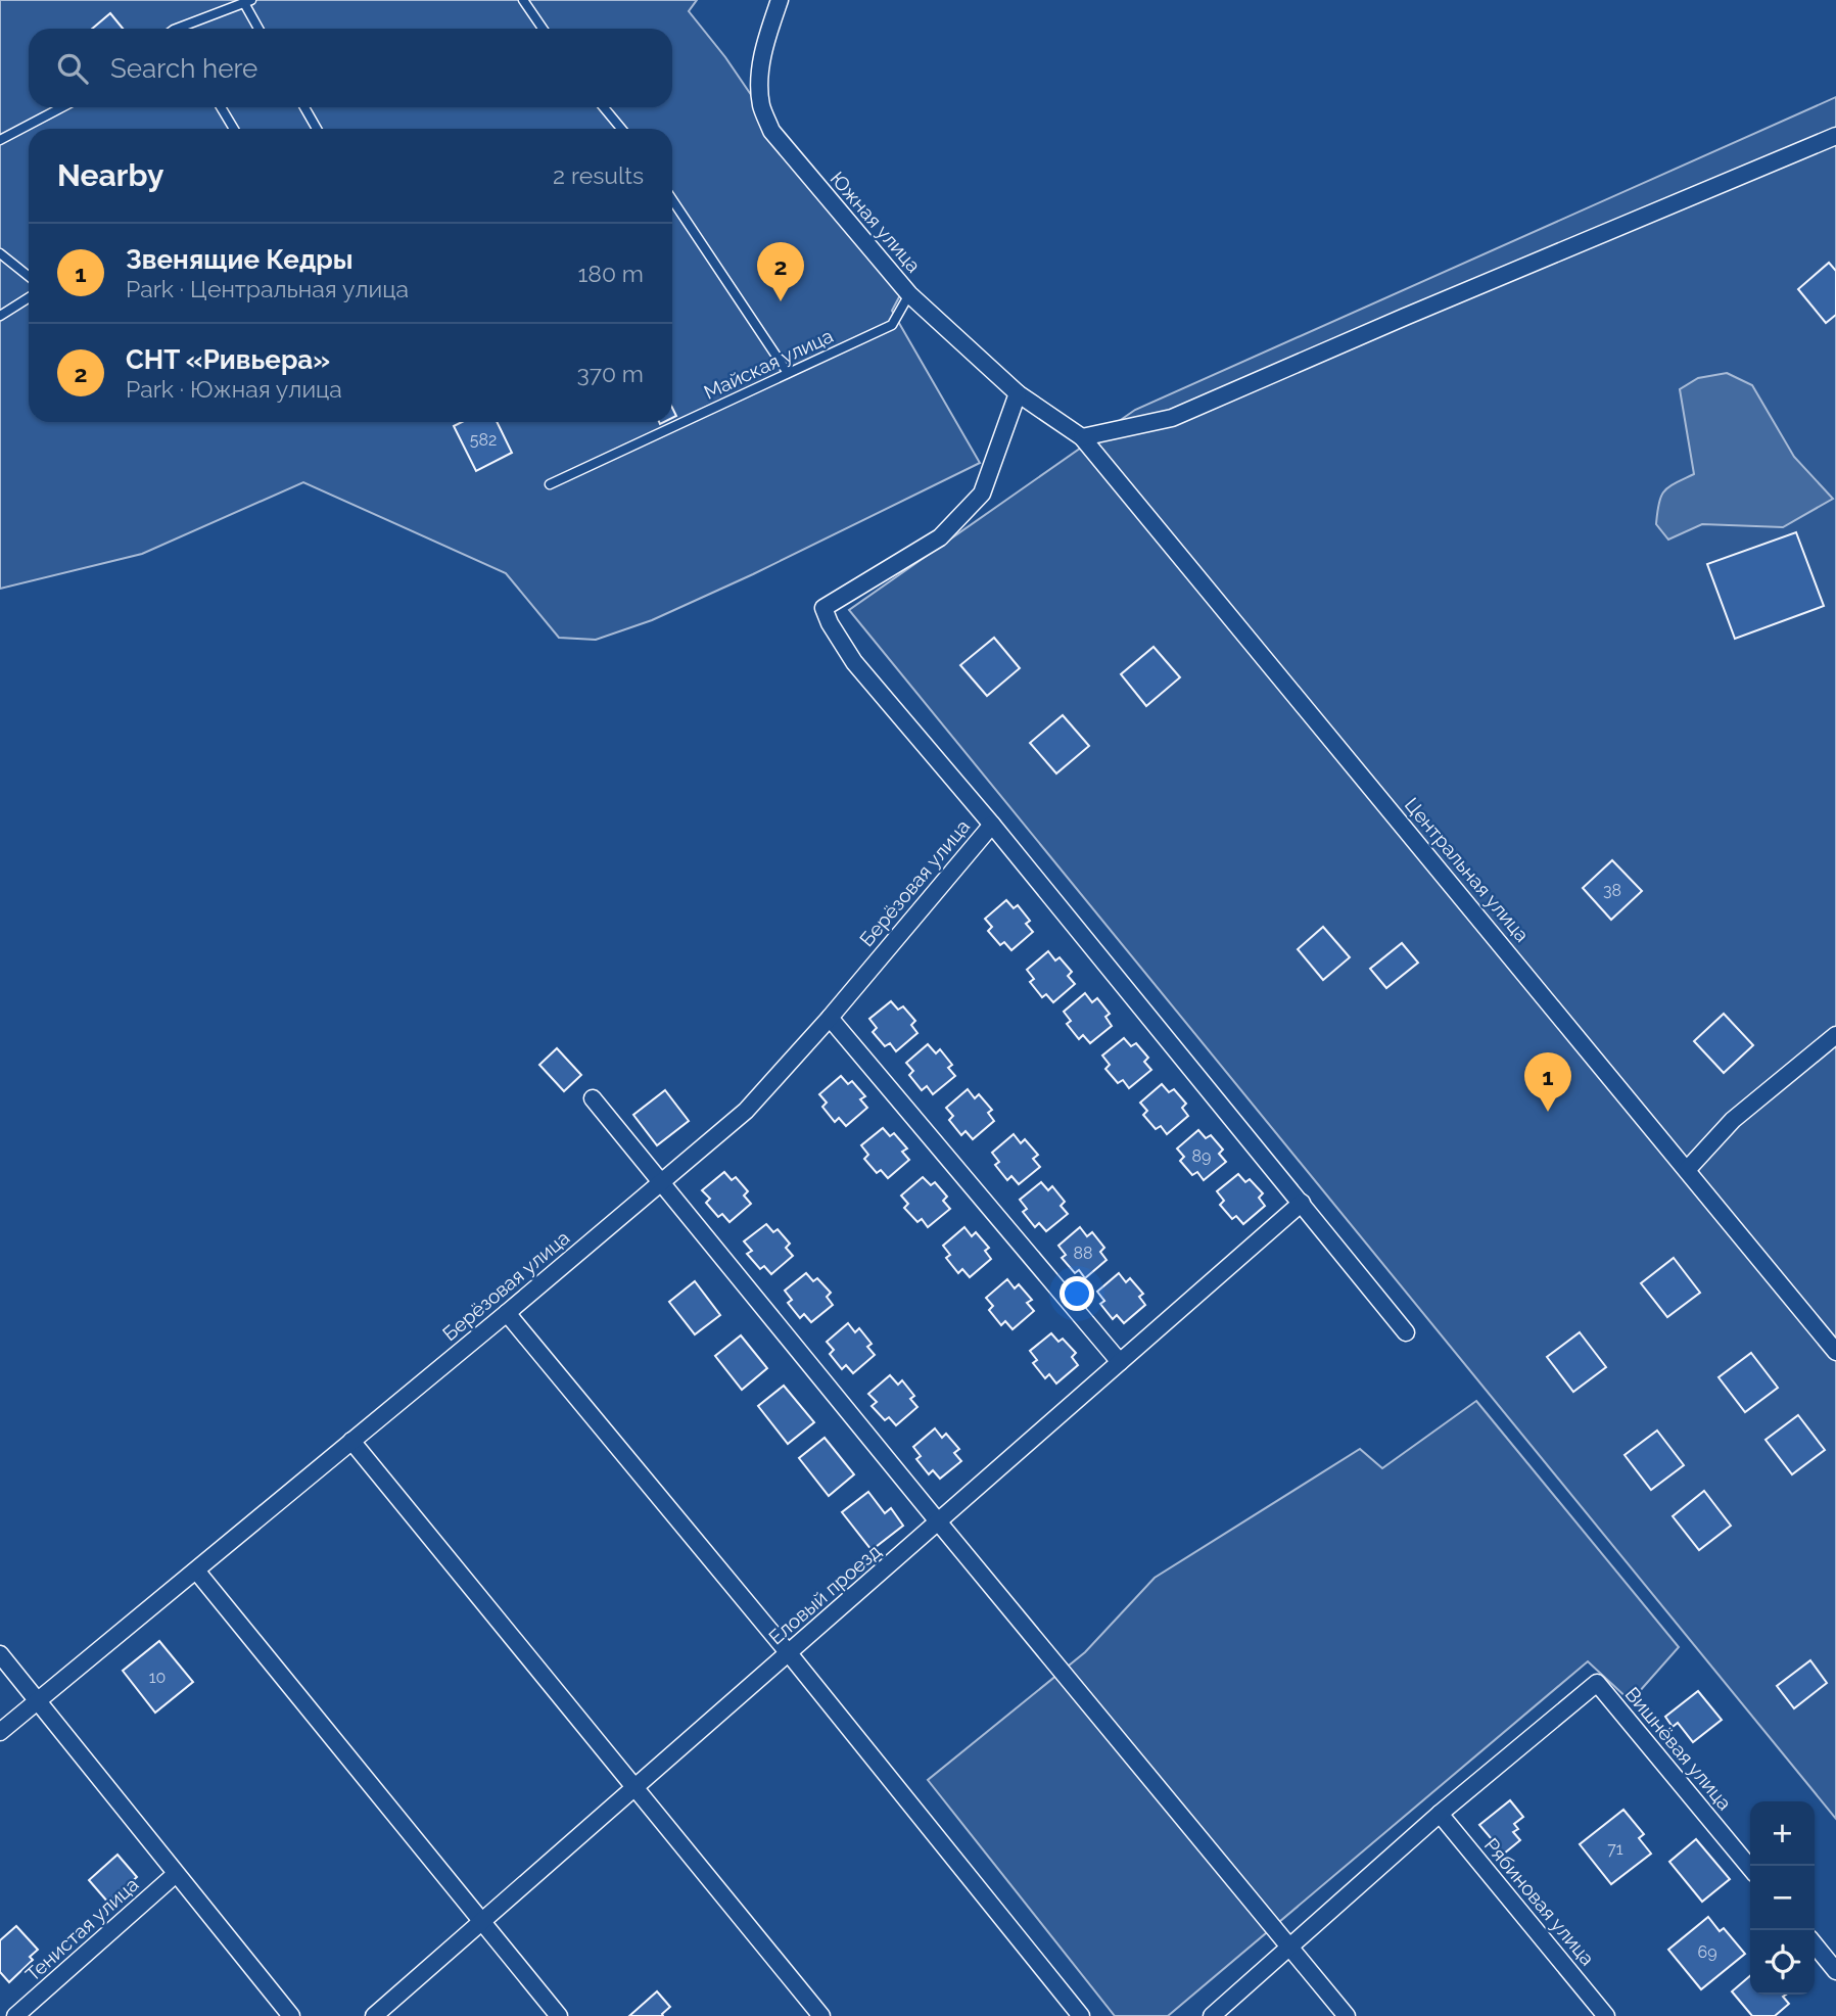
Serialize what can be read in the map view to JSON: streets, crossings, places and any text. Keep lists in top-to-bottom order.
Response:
{
  "streets": {
    "street": [
      "Южная улица",
      "Центральная улица",
      "Берёзовая улица",
      "Еловый проезд",
      "Вишнёвая улица",
      "Рябиновая улица",
      "Тенистая улица"
    ],
    "lane": ["Майская улица"]
  },
  "crossings": [
    ["Южная улица", "Майская улица"],
    ["Южная улица", "Центральная улица"],
    ["Вишнёвая улица", "Рябиновая улица"]
  ],
  "house_numbers": [
    "582",
    "38",
    "89",
    "88",
    "10",
    "71",
    "69"
  ],
  "page": {
    "search": "Search here",
    "heading": ["Nearby", "2 results"],
    "list": [
      {
        "mark": "1",
        "name": "Звенящие Кедры",
        "note": "Park · Центральная улица",
        "value": "180 m"
      },
      {
        "mark": "2",
        "name": "СНТ «Ривьера»",
        "note": "Park · Южная улица",
        "value": "370 m"
      }
    ],
    "pins": ["2", "1"],
    "map_buttons": ["+", "−"]
  }
}
